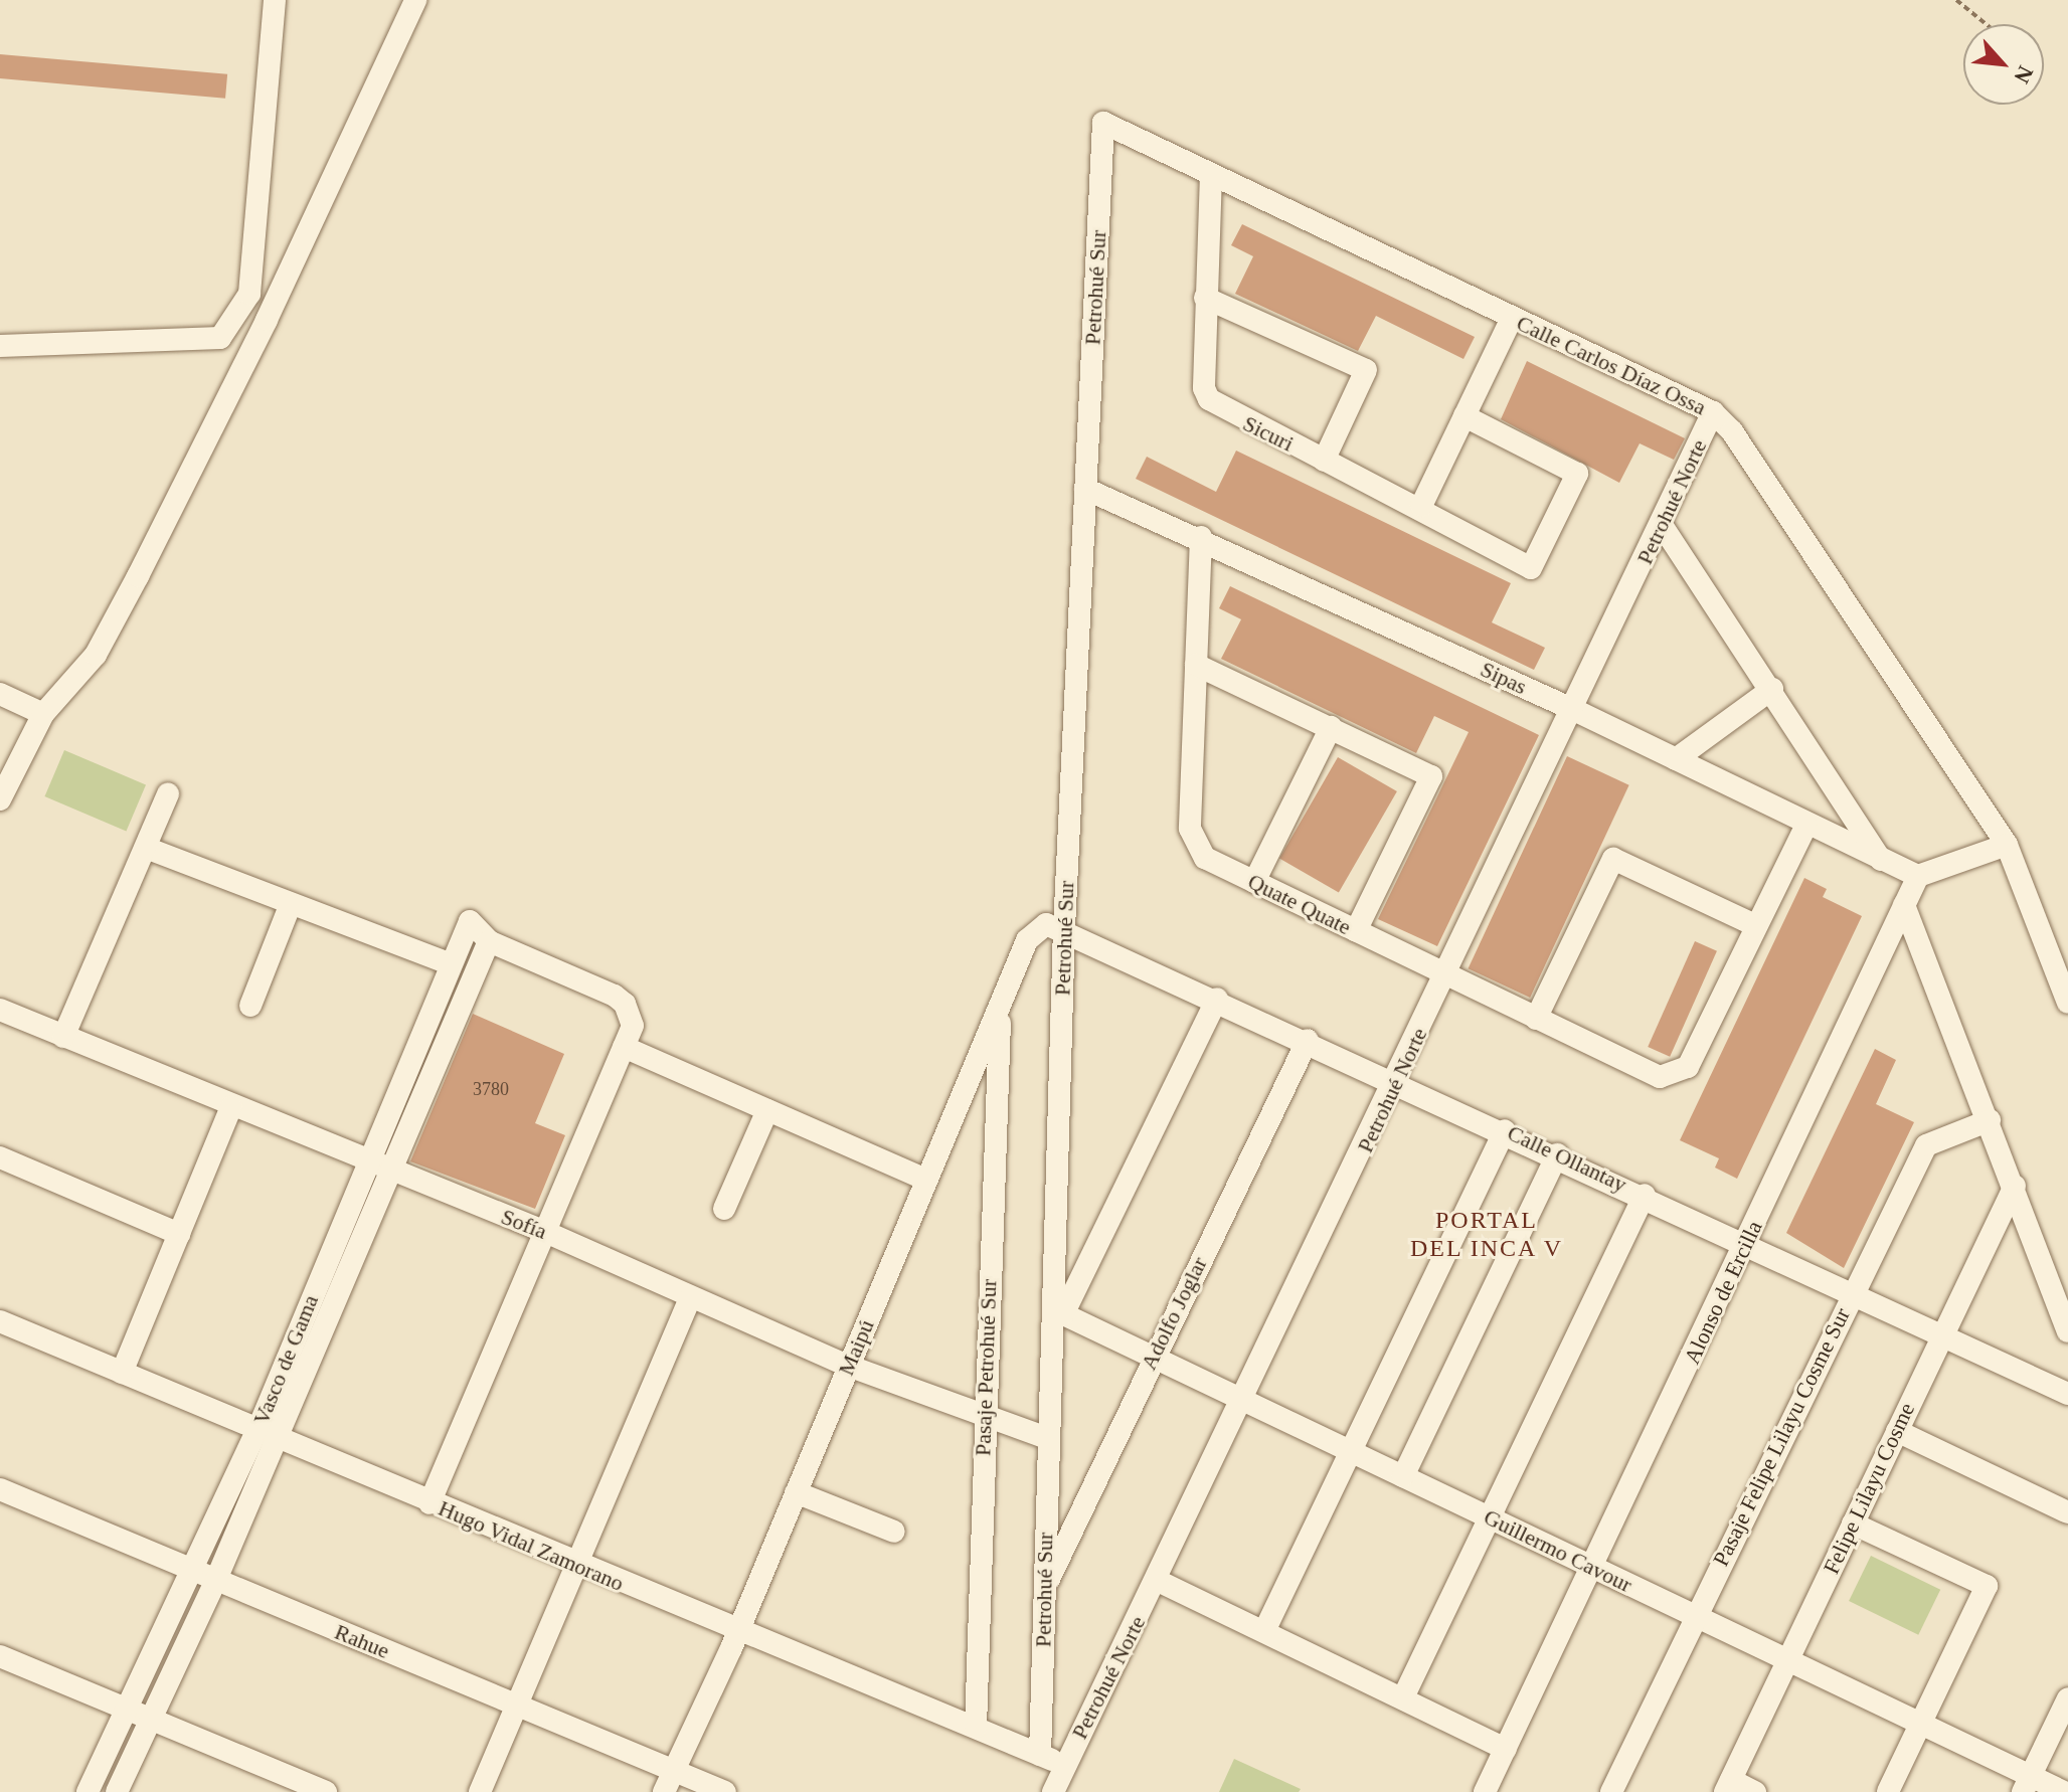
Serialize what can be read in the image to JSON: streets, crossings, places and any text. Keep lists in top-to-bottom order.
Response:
{
  "streets": {
    "street": [
      "Petrohué Sur",
      "Calle Carlos Díaz Ossa",
      "Sicuri",
      "Petrohué Norte",
      "Sipas",
      "Quate Quate",
      "Calle Ollantay",
      "Sofía",
      "Alonso de Ercilla",
      "Adolfo Joglar",
      "Maipú",
      "Vasco de Gama",
      "Pasaje Petrohué Sur",
      "Pasaje Felipe Lilayu Cosme Sur",
      "Felipe Lilayu Cosme",
      "Hugo Vidal Zamorano",
      "Guillermo Cavour",
      "Rahue"
    ]
  },
  "crossings": [
    ["Petrohué Sur", "Calle Carlos Díaz Ossa"],
    ["Petrohué Sur", "Sipas"],
    ["Petrohué Sur", "Calle Ollantay"],
    ["Petrohué Sur", "Sofía"],
    ["Petrohué Sur", "Adolfo Joglar"],
    ["Petrohué Sur", "Maipú"],
    ["Petrohué Sur", "Hugo Vidal Zamorano"],
    ["Petrohué Sur", "Guillermo Cavour"],
    ["Calle Carlos Díaz Ossa", "Sicuri"],
    ["Calle Carlos Díaz Ossa", "Petrohué Norte"],
    ["Petrohué Norte", "Sipas"],
    ["Petrohué Norte", "Quate Quate"],
    ["Petrohué Norte", "Calle Ollantay"],
    ["Petrohué Norte", "Hugo Vidal Zamorano"],
    ["Petrohué Norte", "Guillermo Cavour"],
    ["Sipas", "Quate Quate"],
    ["Sipas", "Alonso de Ercilla"],
    ["Calle Ollantay", "Alonso de Ercilla"],
    ["Calle Ollantay", "Adolfo Joglar"],
    ["Calle Ollantay", "Maipú"],
    ["Calle Ollantay", "Pasaje Felipe Lilayu Cosme Sur"],
    ["Calle Ollantay", "Felipe Lilayu Cosme"],
    ["Sofía", "Maipú"],
    ["Sofía", "Vasco de Gama"],
    ["Sofía", "Pasaje Petrohué Sur"],
    ["Alonso de Ercilla", "Guillermo Cavour"],
    ["Adolfo Joglar", "Guillermo Cavour"],
    ["Maipú", "Pasaje Petrohué Sur"],
    ["Maipú", "Hugo Vidal Zamorano"],
    ["Maipú", "Rahue"],
    ["Vasco de Gama", "Hugo Vidal Zamorano"],
    ["Vasco de Gama", "Rahue"],
    ["Pasaje Petrohué Sur", "Hugo Vidal Zamorano"],
    ["Pasaje Felipe Lilayu Cosme Sur", "Guillermo Cavour"],
    ["Felipe Lilayu Cosme", "Guillermo Cavour"]
  ],
  "districts": ["PORTAL DEL INCA V"],
  "house_numbers": ["3780"],
  "north": "bottom right"
}
